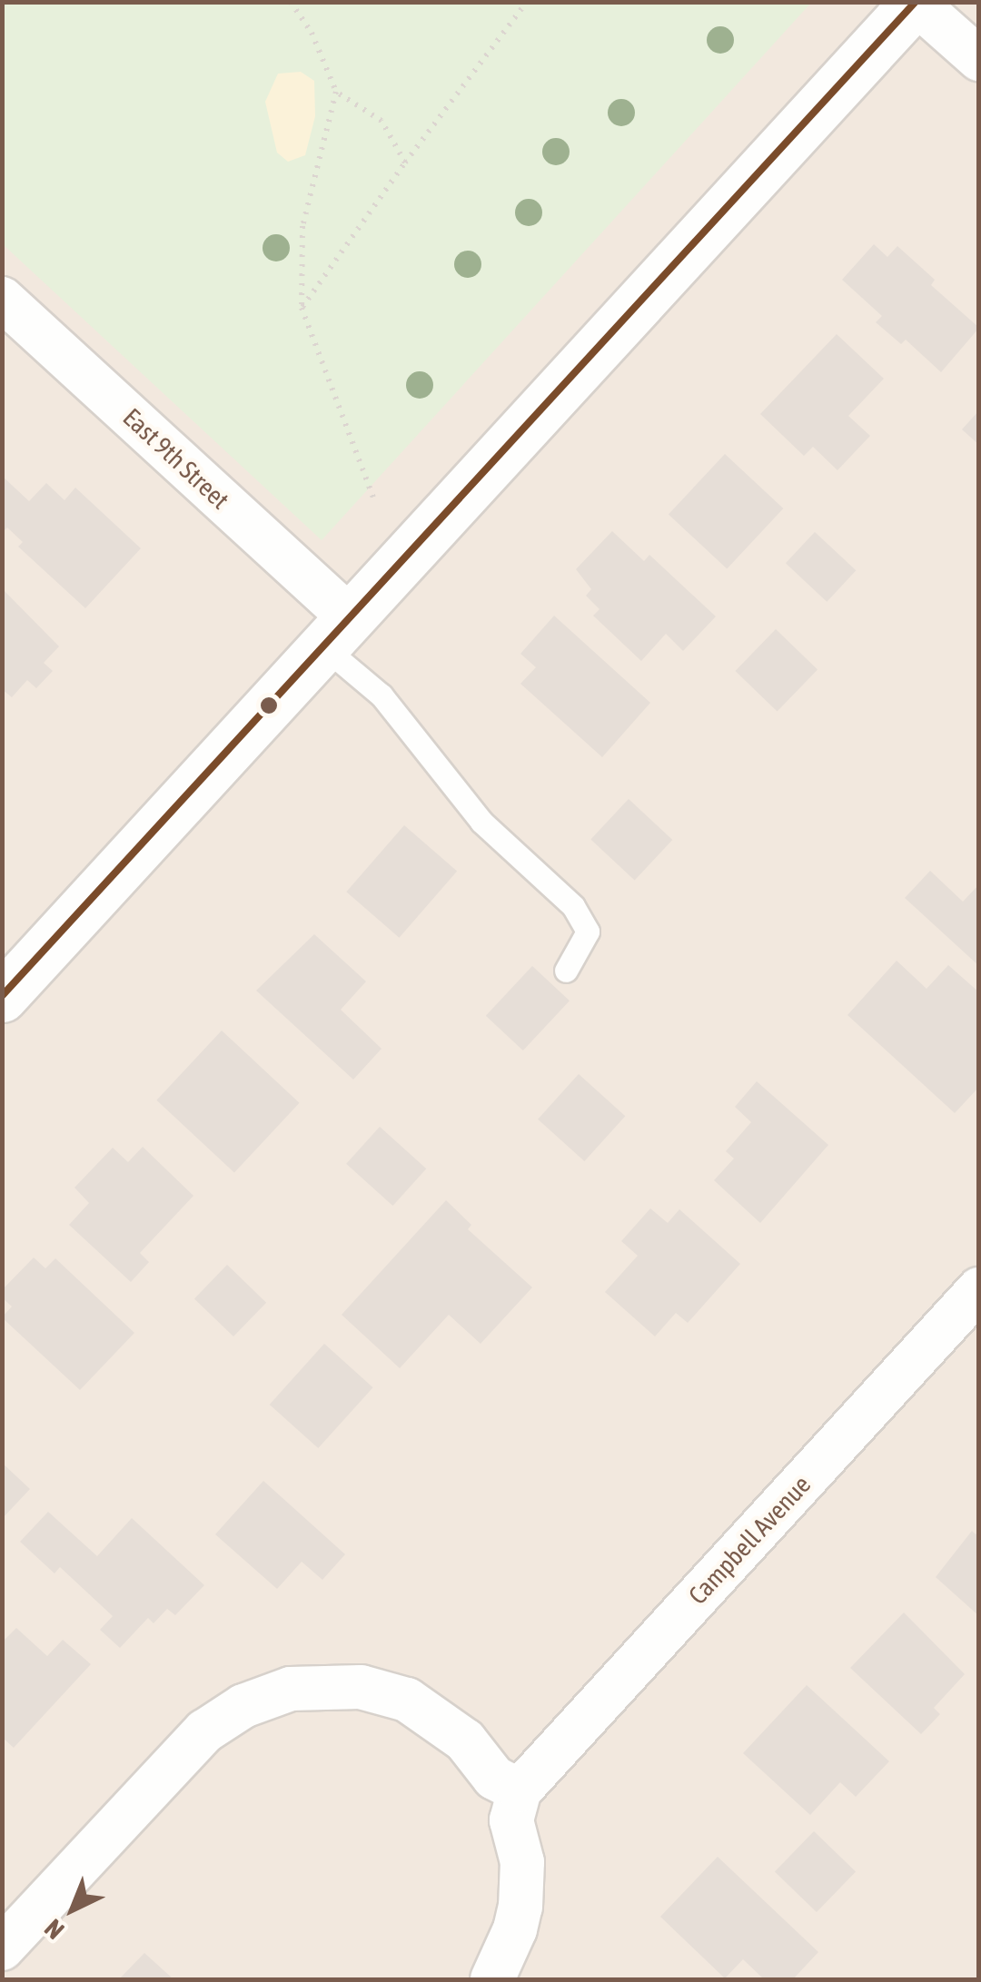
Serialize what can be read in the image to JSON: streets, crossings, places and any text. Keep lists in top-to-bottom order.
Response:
{
  "streets": {
    "street": ["East 9th Street", "Campbell Avenue"]
  },
  "north": "bottom left"
}
